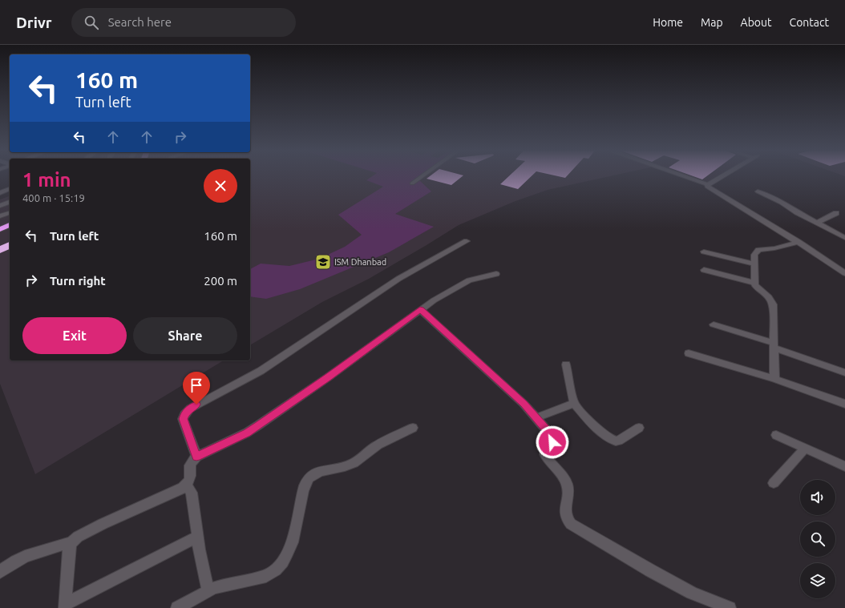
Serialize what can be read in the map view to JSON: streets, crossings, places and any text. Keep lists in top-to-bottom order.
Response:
{
  "places": {
    "school or university": ["ISM Dhanbad"]
  },
  "page": {
    "header": "Drivr",
    "search": "Search here",
    "nav": [
      "Home",
      "Map",
      "About",
      "Contact"
    ],
    "turn": ["160 m", "Turn left"],
    "heading": ["1 min", "400 m · 15:19"],
    "list": [
      {
        "name": "Turn left",
        "value": "160 m"
      },
      {
        "name": "Turn right",
        "value": "200 m"
      }
    ],
    "buttons": ["Exit", "Share"]
  }
}
